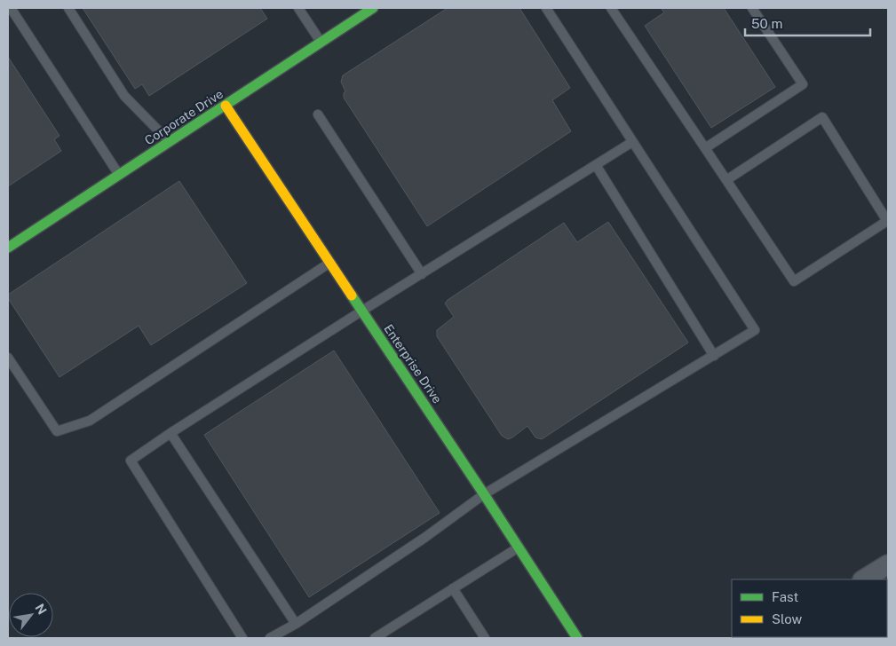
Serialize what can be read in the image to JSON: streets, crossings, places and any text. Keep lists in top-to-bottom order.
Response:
{
  "streets": {
    "street": ["Corporate Drive", "Enterprise Drive"]
  },
  "crossings": [
    ["Corporate Drive", "Enterprise Drive"]
  ],
  "legend": ["Fast", "Slow"],
  "scale_bar": "50 m",
  "north": "top right"
}
